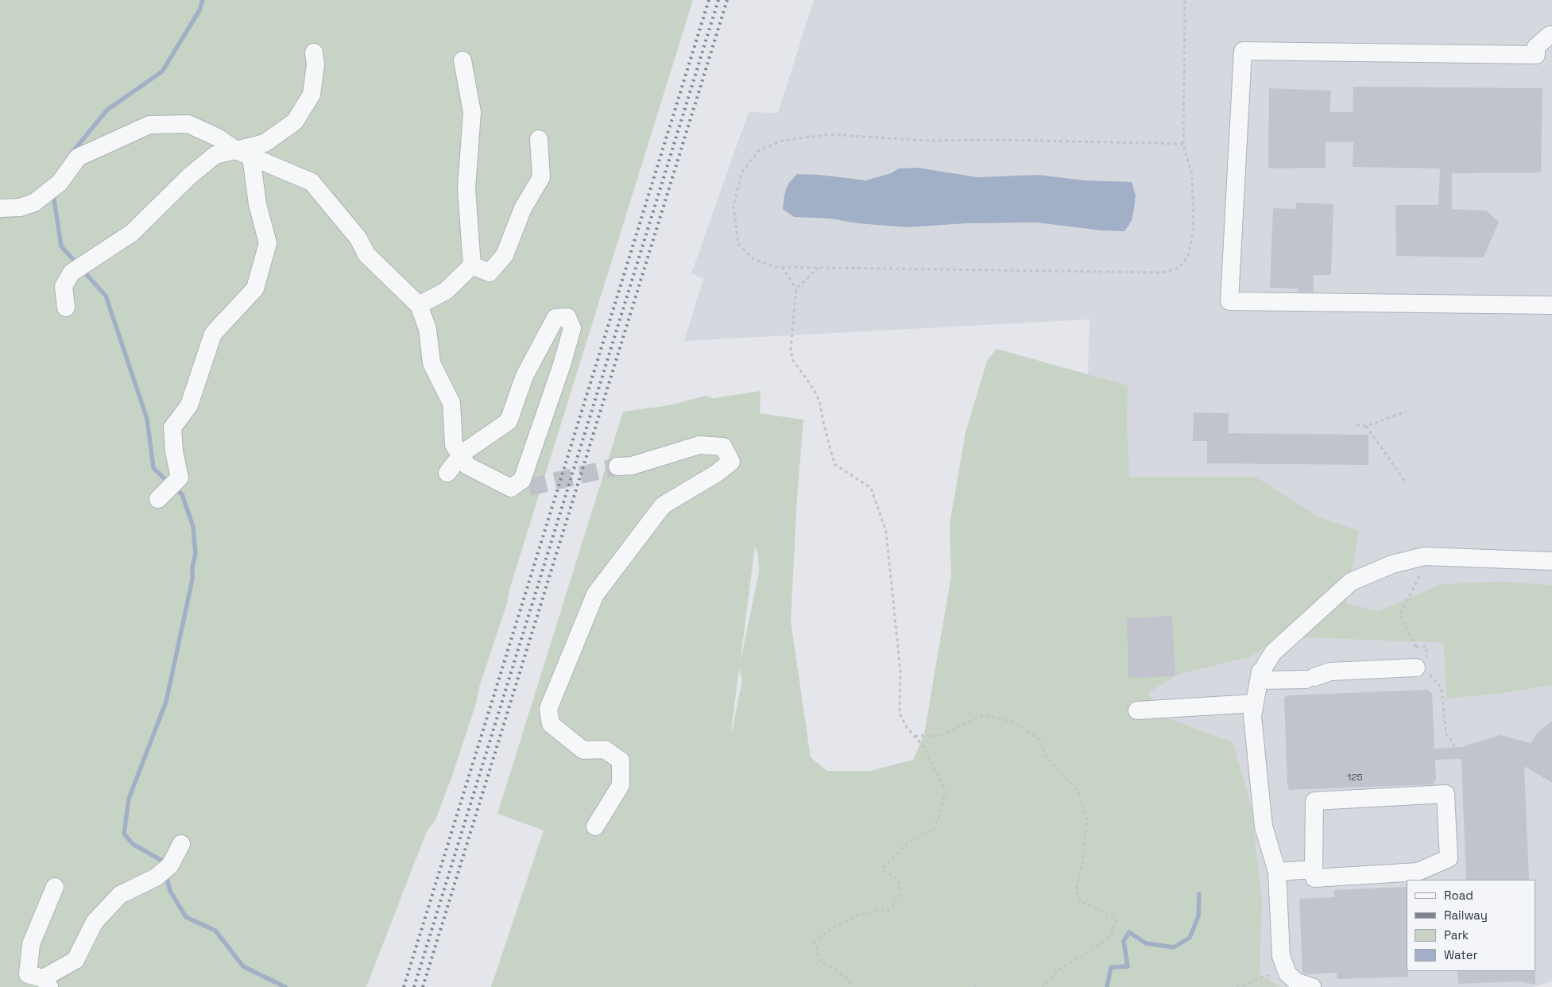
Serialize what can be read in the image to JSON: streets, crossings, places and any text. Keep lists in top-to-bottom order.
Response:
{
  "house_numbers": ["125"],
  "legend": [
    "Road",
    "Railway",
    "Park",
    "Water"
  ]
}
